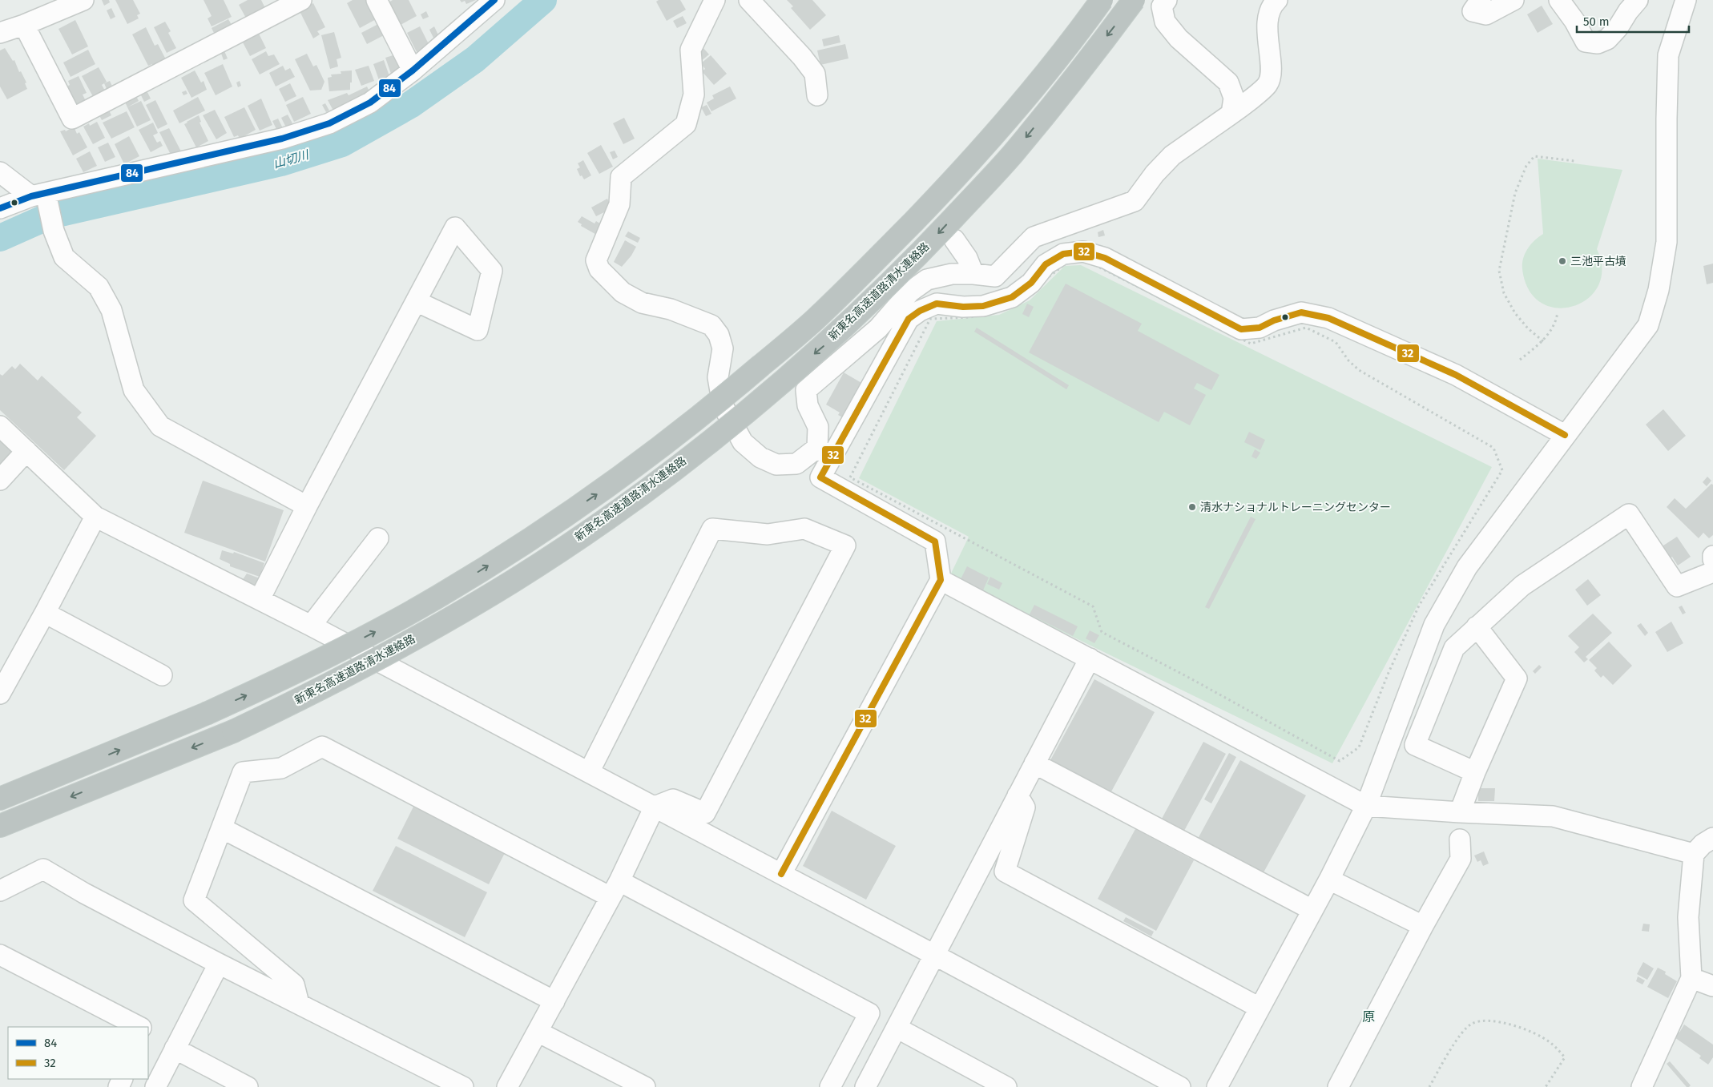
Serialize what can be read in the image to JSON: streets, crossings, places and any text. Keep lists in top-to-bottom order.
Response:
{
  "streets": {
    "highway": ["新東名高速道路清水連絡路"]
  },
  "districts": ["原"],
  "water": ["山切川"],
  "places": ["三池平古墳", "清水ナショナルトレーニングセンター"],
  "lines": ["transit line 84", "transit line 32"],
  "legend": ["84", "32"],
  "scale_bar": "50 m"
}
